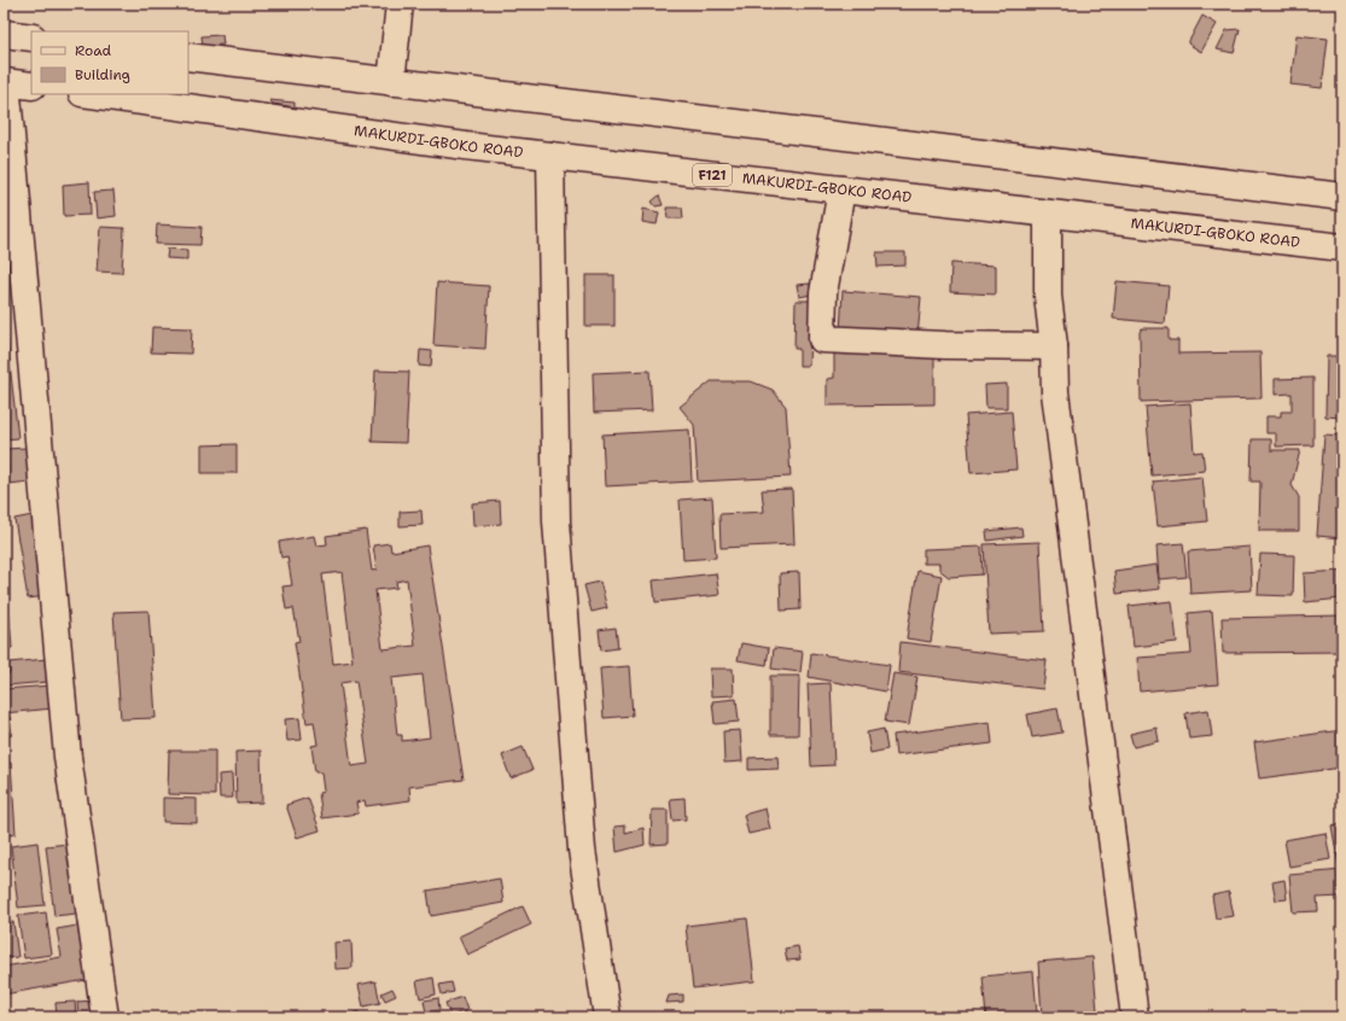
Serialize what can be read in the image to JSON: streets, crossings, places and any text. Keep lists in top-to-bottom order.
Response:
{
  "streets": {
    "street": ["MAKURDI-GBOKO ROAD", "F121"]
  },
  "legend": ["Road", "Building"]
}
